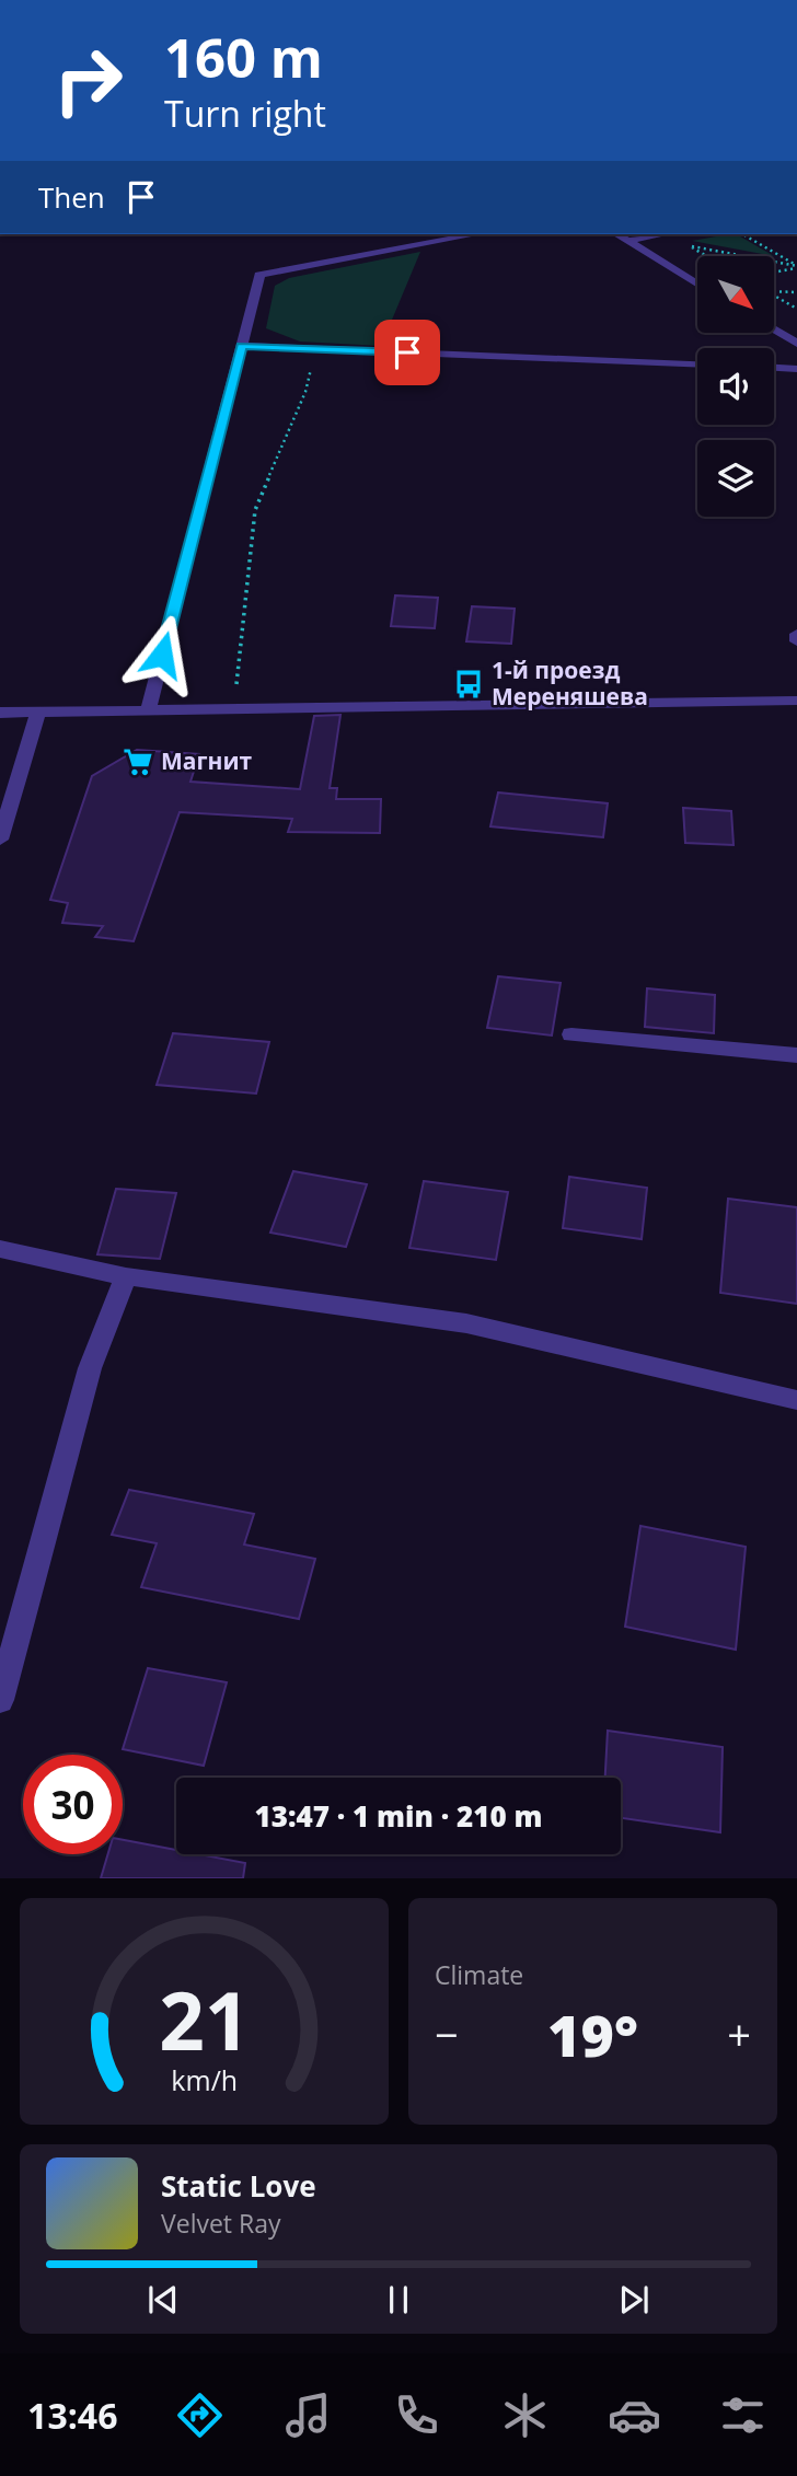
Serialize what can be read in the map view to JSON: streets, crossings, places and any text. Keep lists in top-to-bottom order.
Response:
{
  "places": {
    "bus stop": ["1-й проезд Мереняшева"],
    "supermarket": ["Магнит"]
  },
  "north": "bottom right",
  "page": {
    "turn": ["160 m", "Turn right"],
    "then": "Then",
    "limit": "30",
    "trip": "13:47 · 1 min · 210 m",
    "tile": "Climate",
    "heat": ["−", "19°", "+"],
    "song": ["Static Love", "Velvet Ray"],
    "tabs": "13:46",
    "gauge": ["21", "km/h"]
  }
}
